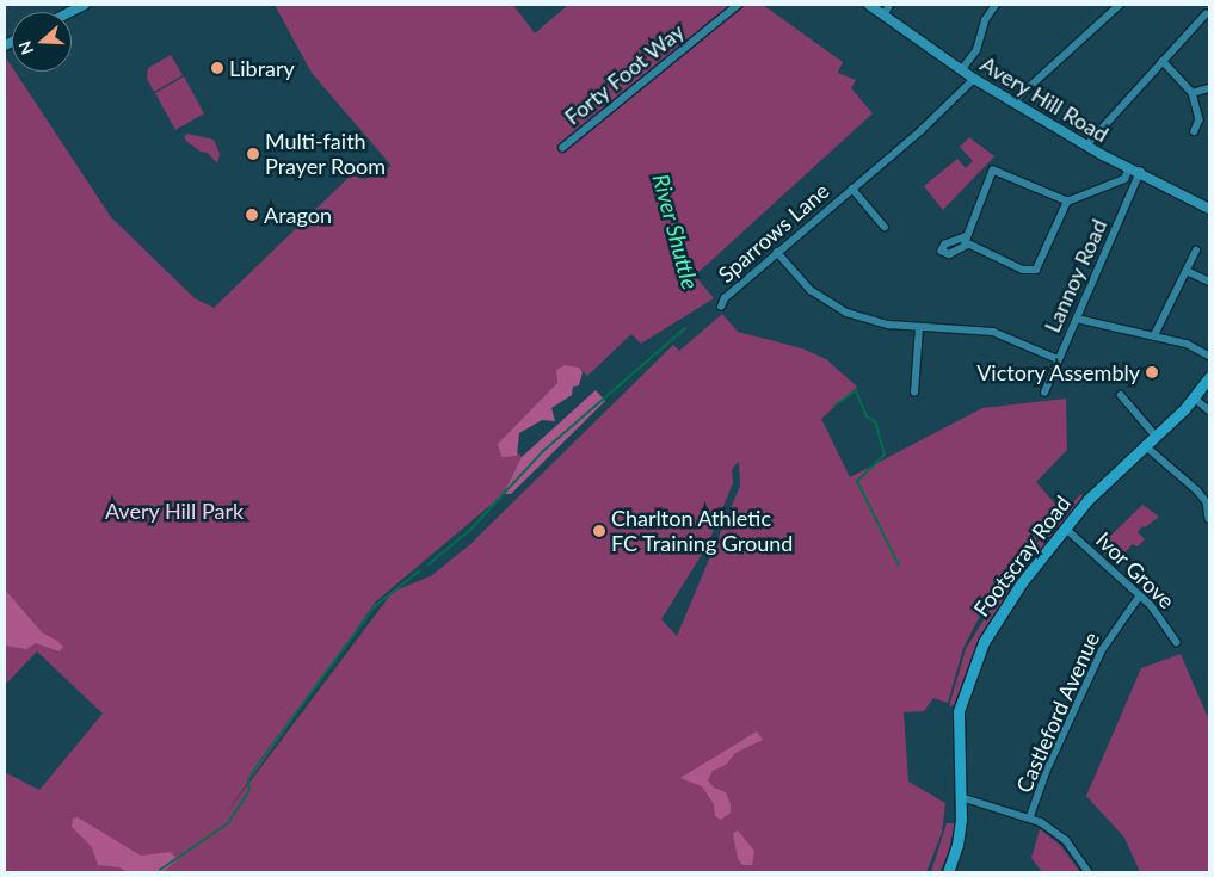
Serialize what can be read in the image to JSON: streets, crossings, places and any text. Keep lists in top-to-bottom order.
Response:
{
  "streets": {
    "main road": ["Footscray Road"],
    "street": [
      "Forty Foot Way",
      "Avery Hill Road",
      "Sparrows Lane",
      "Lannoy Road",
      "Ivor Grove",
      "Castleford Avenue"
    ]
  },
  "crossings": [
    ["Avery Hill Road", "Sparrows Lane"],
    ["Avery Hill Road", "Lannoy Road"],
    ["Footscray Road", "Ivor Grove"],
    ["Ivor Grove", "Castleford Avenue"]
  ],
  "water": ["River Shuttle"],
  "parks": ["Avery Hill Park"],
  "places": [
    "Library",
    "Multi-faith Prayer Room",
    "Aragon",
    "Victory Assembly",
    "Charlton Athletic FC Training Ground"
  ],
  "north": "left"
}
